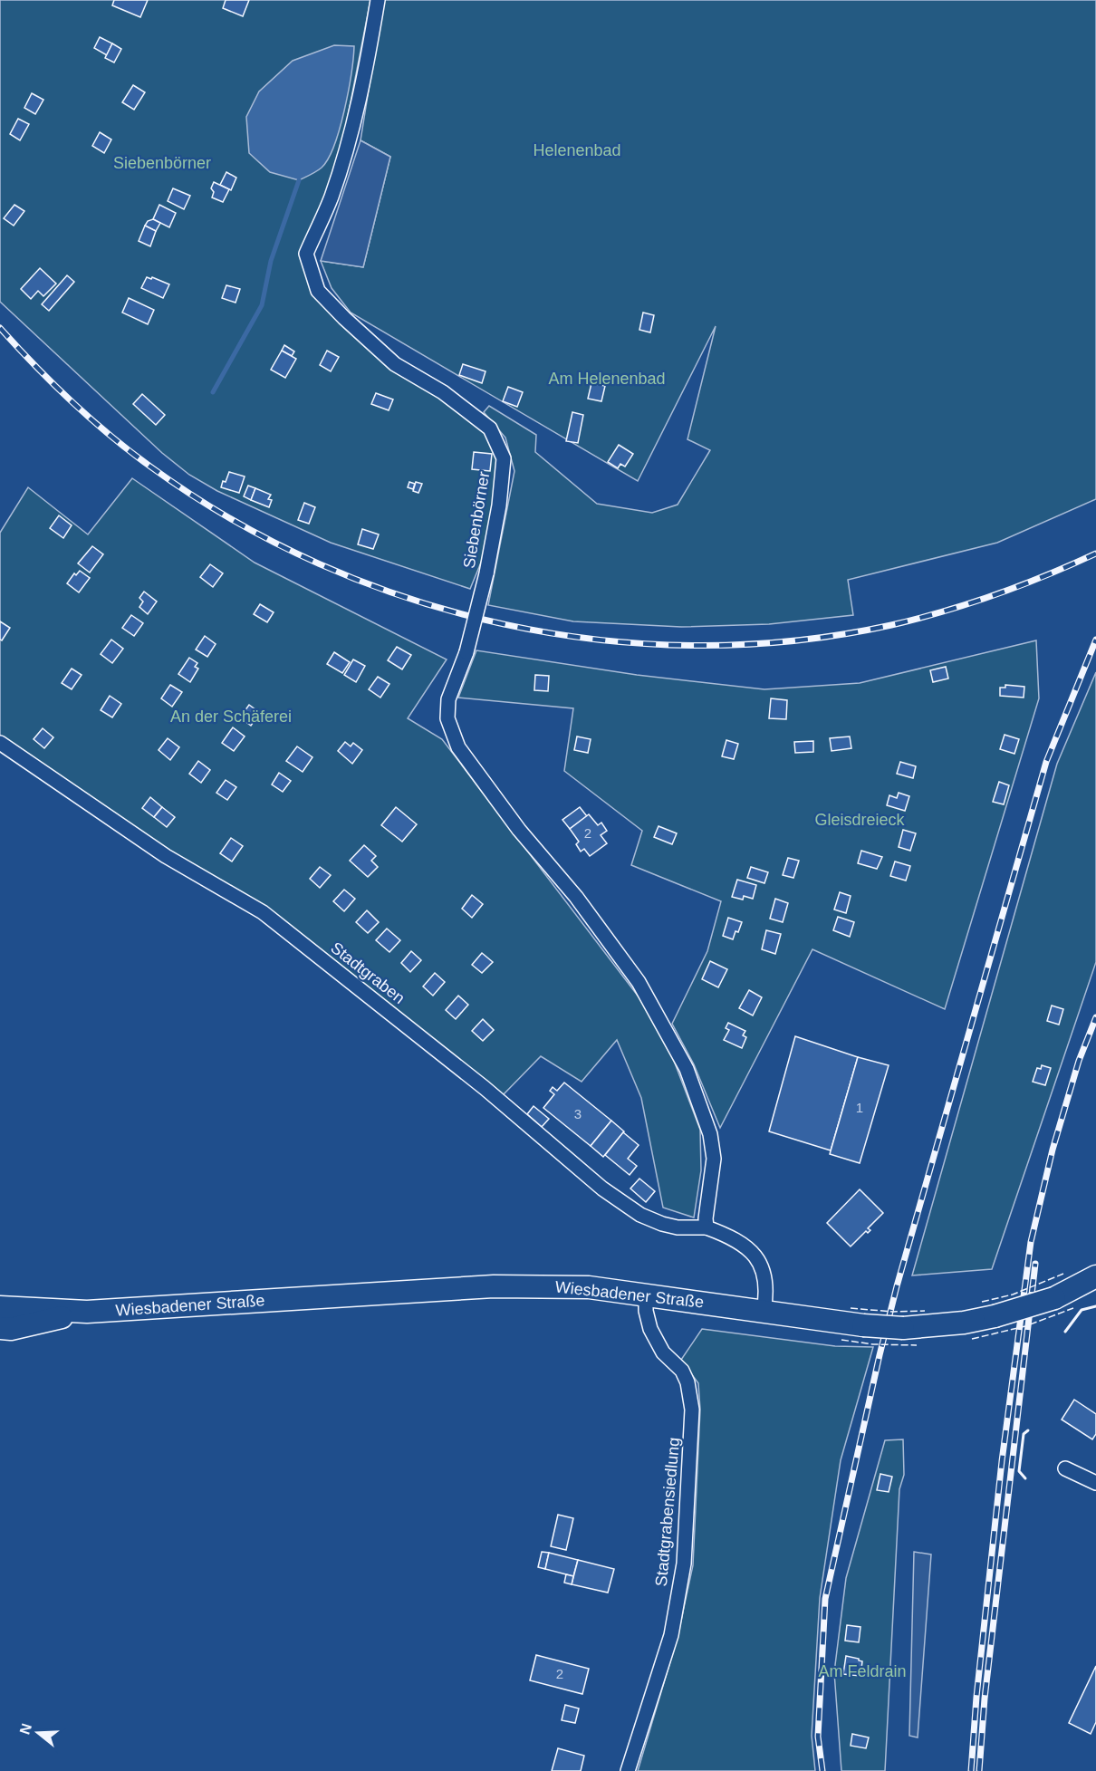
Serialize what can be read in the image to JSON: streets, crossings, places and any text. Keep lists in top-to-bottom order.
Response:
{
  "streets": {
    "main road": ["Wiesbadener Straße"],
    "street": ["Siebenbörner", "Stadtgraben", "Stadtgrabensiedlung"]
  },
  "crossings": [
    ["Siebenbörner", "Stadtgraben"],
    ["Stadtgraben", "Wiesbadener Straße"],
    ["Wiesbadener Straße", "Stadtgrabensiedlung"]
  ],
  "parks": [
    "Helenenbad",
    "Siebenbörner",
    "Am Helenenbad",
    "An der Schäferei",
    "Gleisdreieck",
    "Am Feldrain"
  ],
  "house_numbers": [
    "2",
    "1",
    "3",
    "2"
  ],
  "north": "left"
}
